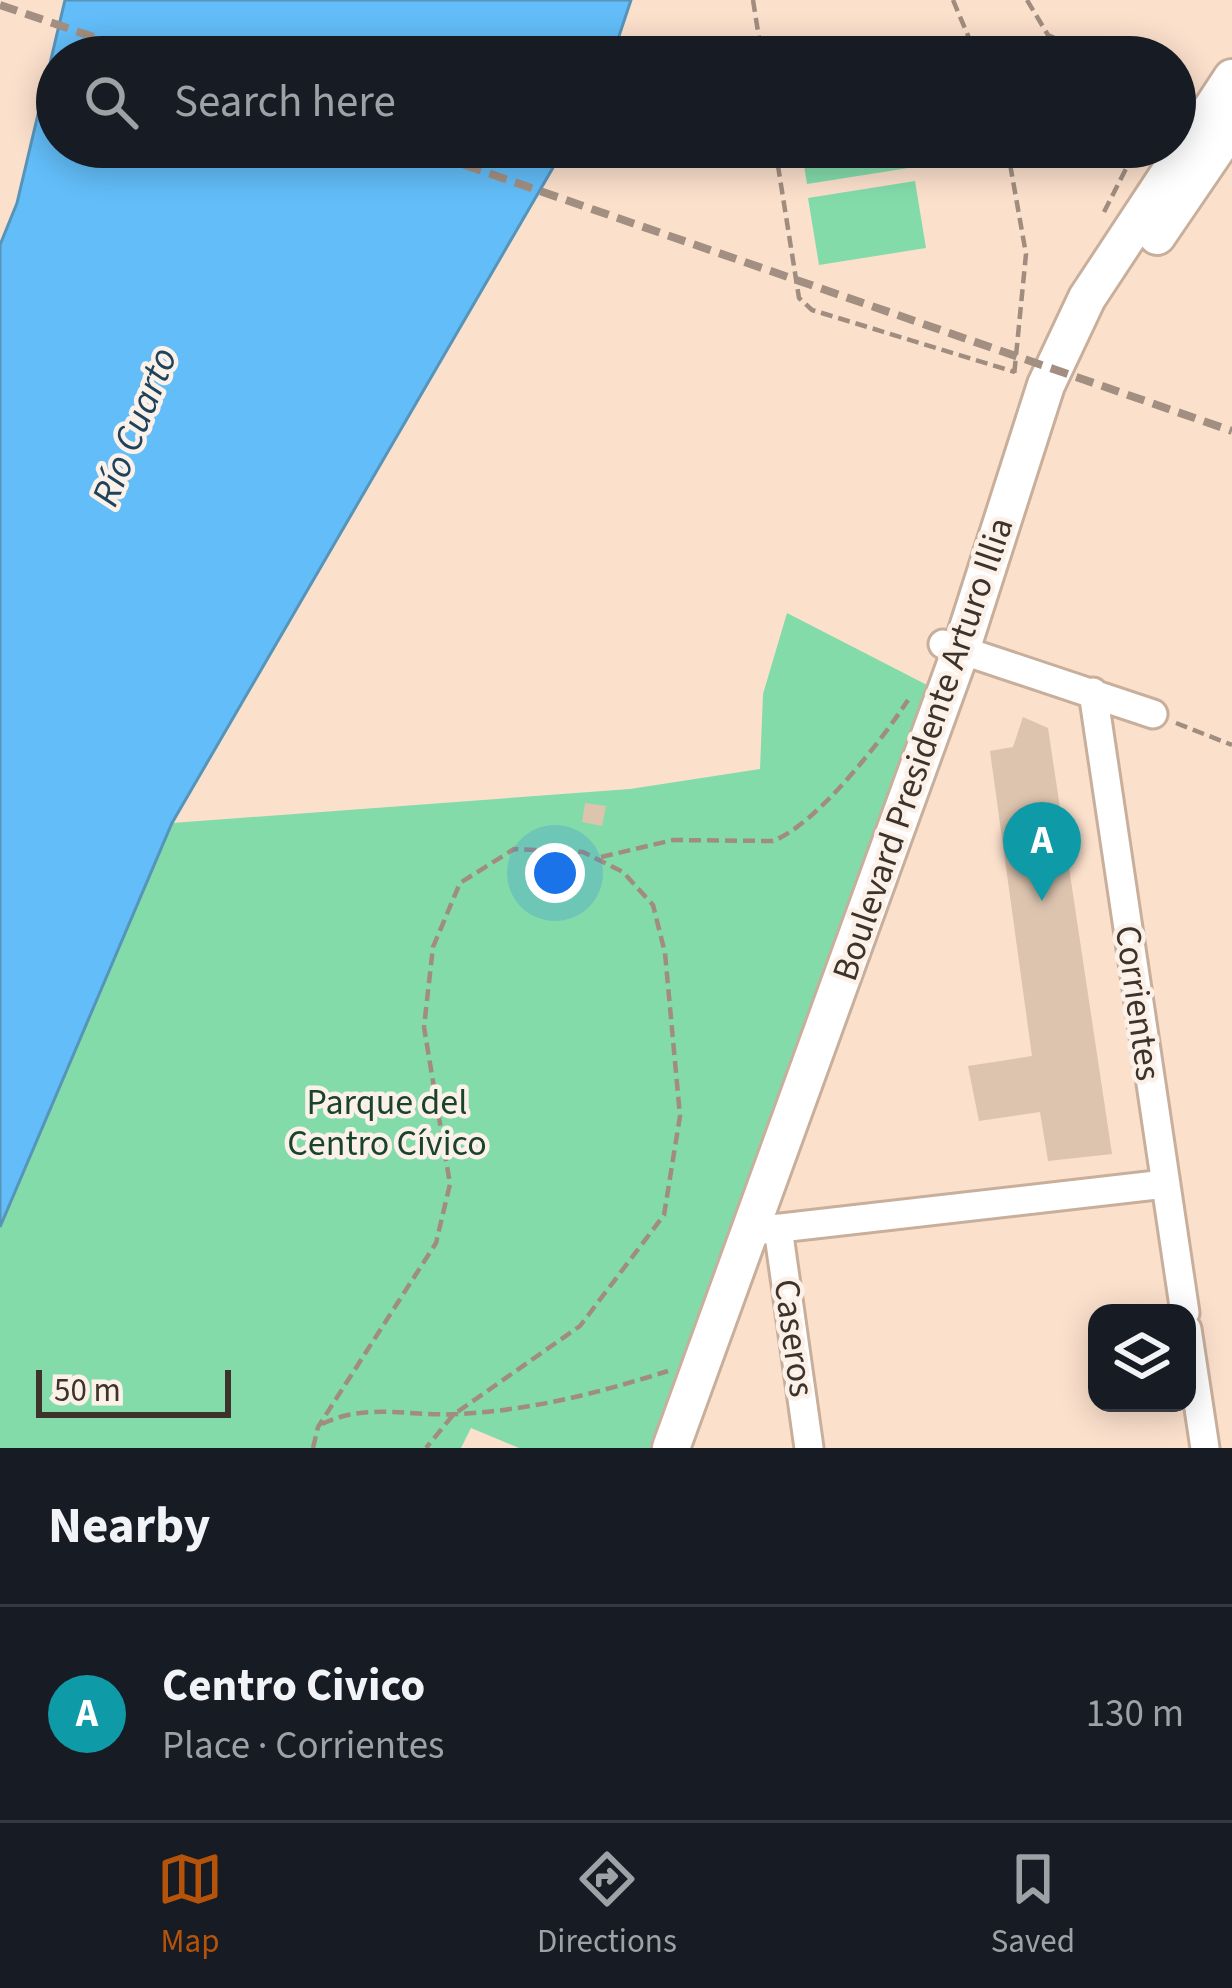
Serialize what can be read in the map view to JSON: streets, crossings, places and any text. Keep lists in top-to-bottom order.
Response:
{
  "streets": {
    "main road": ["Boulevard Presidente Arturo Illia"],
    "street": ["Corrientes", "Caseros"]
  },
  "crossings": [
    ["Boulevard Presidente Arturo Illia", "Caseros"]
  ],
  "water": ["Río Cuarto"],
  "parks": ["Parque del Centro Cívico"],
  "scale_bar": "50 m",
  "page": {
    "search": "Search here",
    "pins": "A",
    "scale": "50 m",
    "heading": "Nearby",
    "list": [
      {
        "mark": "A",
        "name": "Centro Civico",
        "note": "Place · Corrientes",
        "value": "130 m"
      }
    ],
    "nav": ["Map", "Directions", "Saved"]
  }
}
